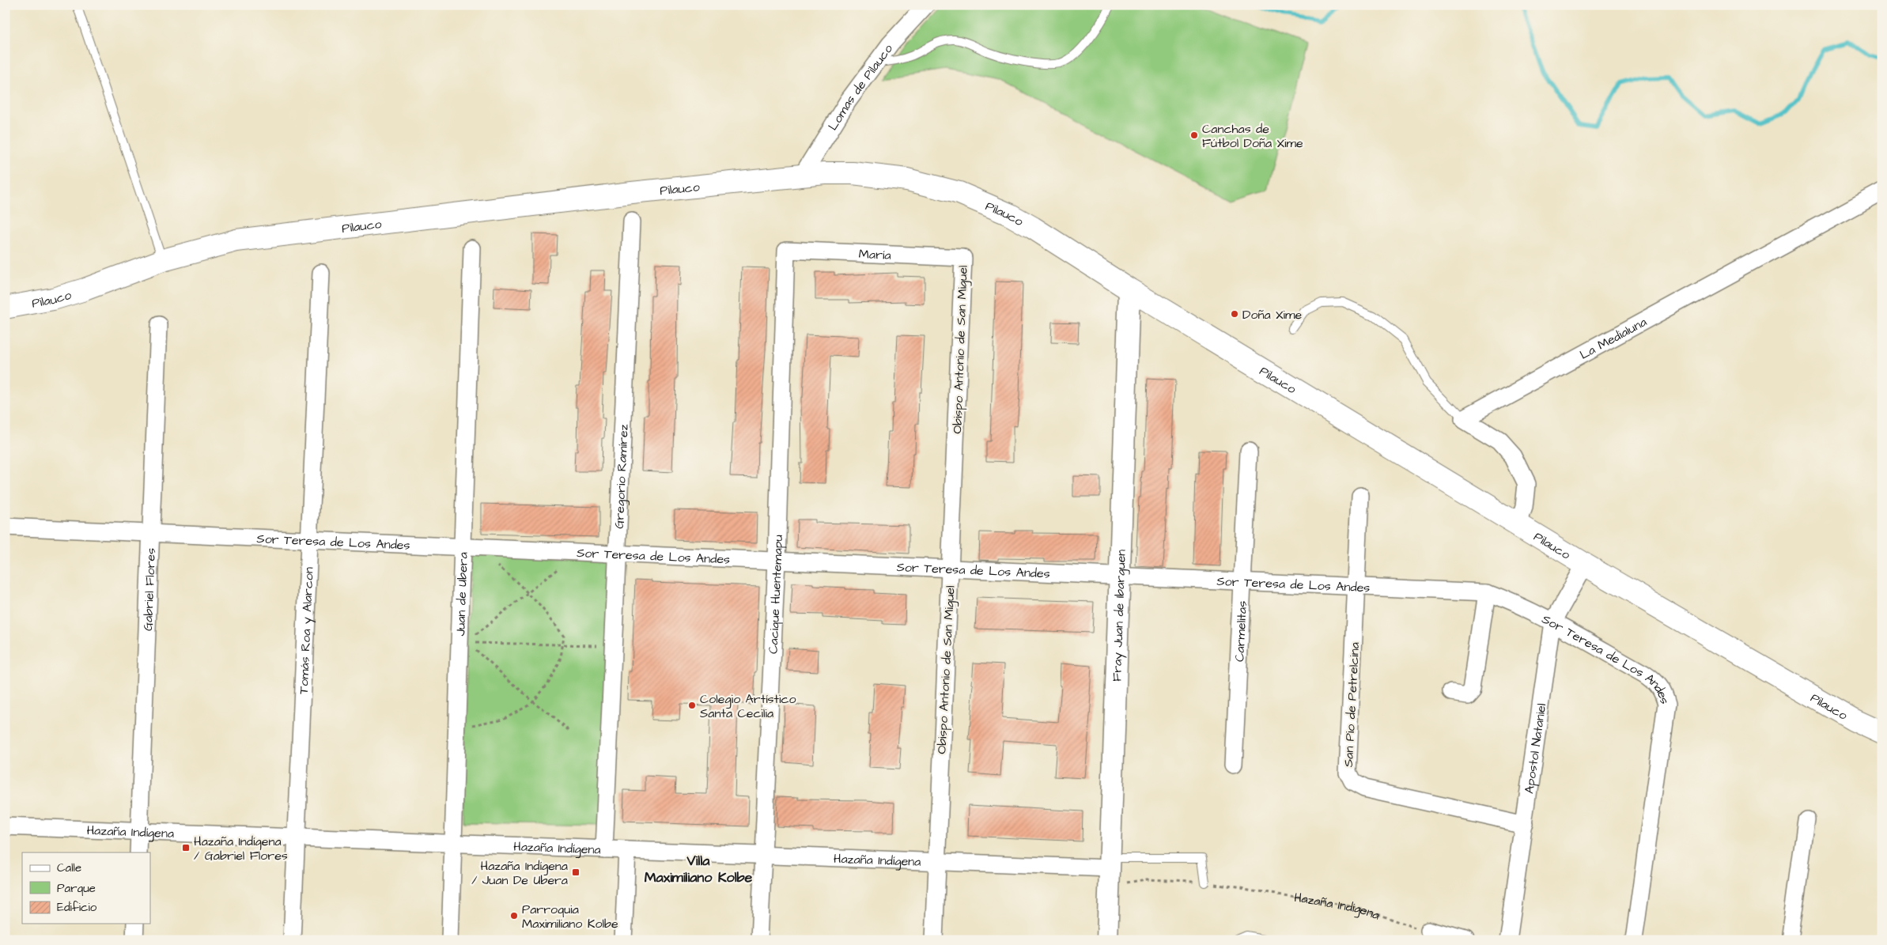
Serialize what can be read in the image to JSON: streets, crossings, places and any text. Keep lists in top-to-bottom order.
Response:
{
  "streets": {
    "main road": ["Pilauco"],
    "street": [
      "Lomas de Pilauco",
      "María",
      "La Medialuna",
      "Obispo Antonio de San Miguel",
      "Gregorio Ramírez",
      "Sor Teresa de Los Andes",
      "Gabriel Flores",
      "Juan de Ubera",
      "Cacique Huentemapu",
      "Fray Juan de Ibarguen",
      "Tomás Roa y Alarcon",
      "Carmelitas",
      "San Pio de Petrelcina",
      "Apostol Nataniel",
      "Hazaña Indígena"
    ]
  },
  "crossings": [
    ["Lomas de Pilauco", "Pilauco"],
    ["Pilauco", "Fray Juan de Ibarguen"],
    ["Pilauco", "Apostol Nataniel"],
    ["María", "Obispo Antonio de San Miguel"],
    ["María", "Cacique Huentemapu"],
    ["Obispo Antonio de San Miguel", "Sor Teresa de Los Andes"],
    ["Obispo Antonio de San Miguel", "Hazaña Indígena"],
    ["Gregorio Ramírez", "Sor Teresa de Los Andes"],
    ["Gregorio Ramírez", "Hazaña Indígena"],
    ["Sor Teresa de Los Andes", "Gabriel Flores"],
    ["Sor Teresa de Los Andes", "Juan de Ubera"],
    ["Sor Teresa de Los Andes", "Cacique Huentemapu"],
    ["Sor Teresa de Los Andes", "Fray Juan de Ibarguen"],
    ["Sor Teresa de Los Andes", "Tomás Roa y Alarcon"],
    ["Sor Teresa de Los Andes", "Carmelitas"],
    ["Sor Teresa de Los Andes", "San Pio de Petrelcina"],
    ["Sor Teresa de Los Andes", "Apostol Nataniel"],
    ["Gabriel Flores", "Hazaña Indígena"],
    ["Juan de Ubera", "Hazaña Indígena"],
    ["Cacique Huentemapu", "Hazaña Indígena"],
    ["Fray Juan de Ibarguen", "Hazaña Indígena"],
    ["Tomás Roa y Alarcon", "Hazaña Indígena"],
    ["San Pio de Petrelcina", "Apostol Nataniel"]
  ],
  "districts": ["Villa Maximiliano Kolbe"],
  "places": {
    "other": [
      "Canchas de Fútbol Doña Xime",
      "Doña Xime",
      "Colegio Artístico Santa Cecilia",
      "Parroquia Maximiliano Kolbe"
    ],
    "transit": ["Hazaña Indígena / Gabriel Flores", "Hazaña Indígena / Juan De Ubera"]
  },
  "legend": ["Calle", "Parque", "Edificio"]
}
